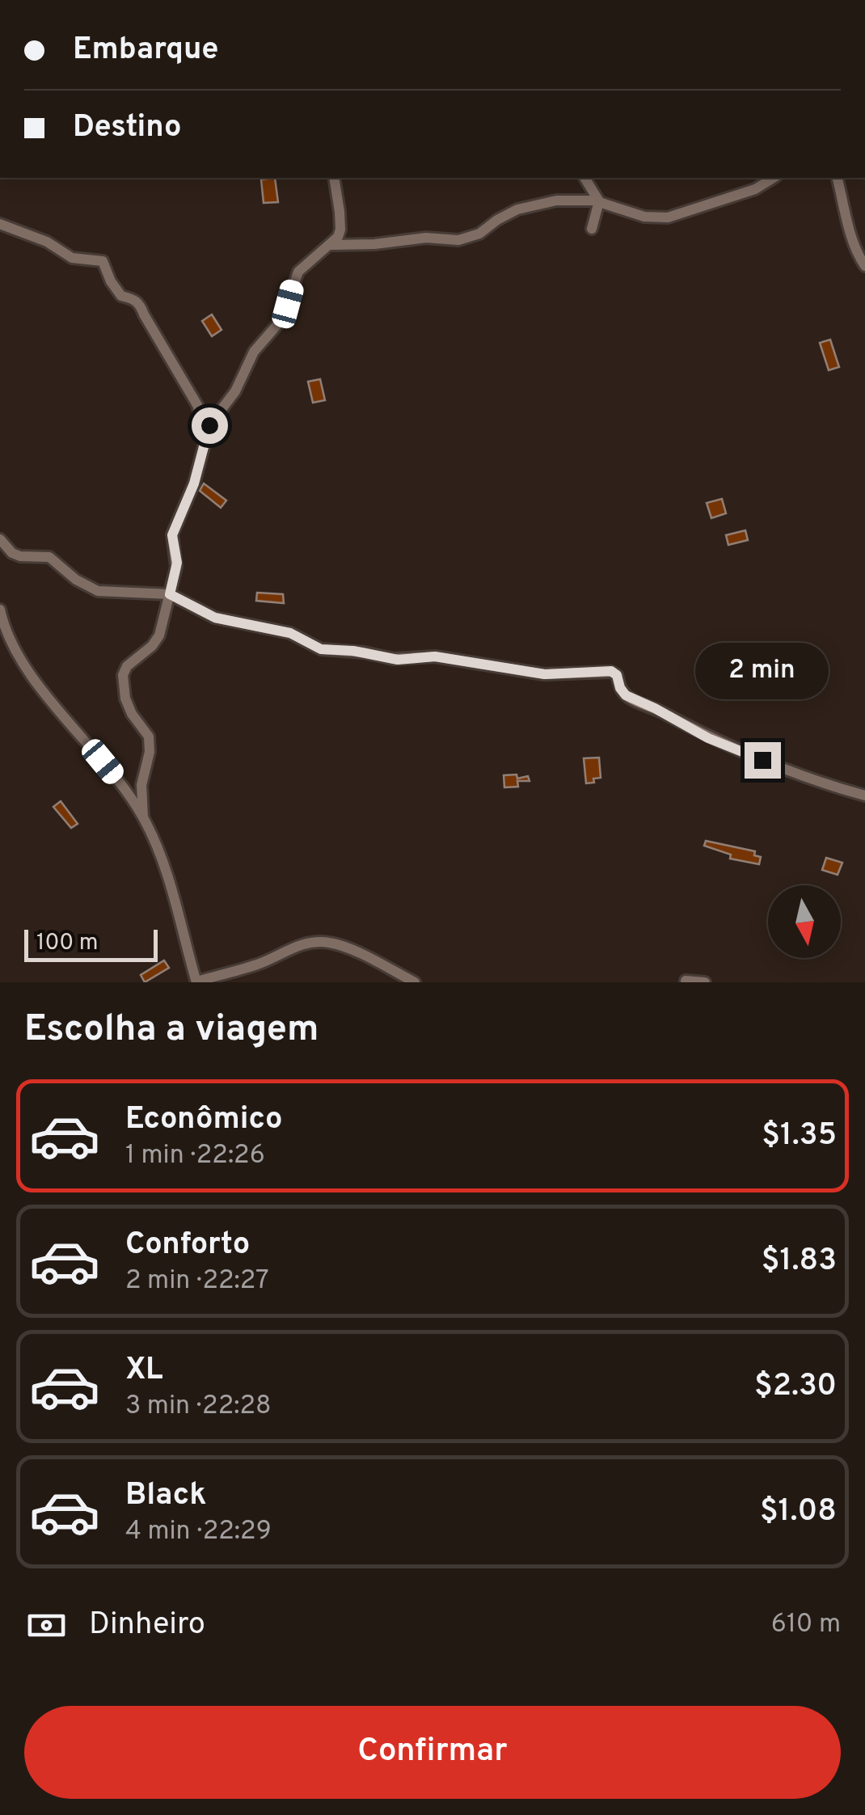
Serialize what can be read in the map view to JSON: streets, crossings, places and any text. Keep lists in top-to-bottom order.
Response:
{
  "scale_bar": "100 m",
  "north": "bottom",
  "page": {
    "banner": ["Embarque", "Destino"],
    "bubble": "2 min",
    "scale": "100 m",
    "heading": "Escolha a viagem",
    "list": [
      {
        "name": "Econômico",
        "note": "1 min · 22:26",
        "value": "$1.35"
      },
      {
        "name": "Conforto",
        "note": "2 min · 22:27",
        "value": "$1.83"
      },
      {
        "name": "XL",
        "note": "3 min · 22:28",
        "value": "$2.30"
      },
      {
        "name": "Black",
        "note": "4 min · 22:29",
        "value": "$1.08"
      }
    ],
    "pay": ["Dinheiro", "610 m"],
    "buttons": "Confirmar"
  }
}
